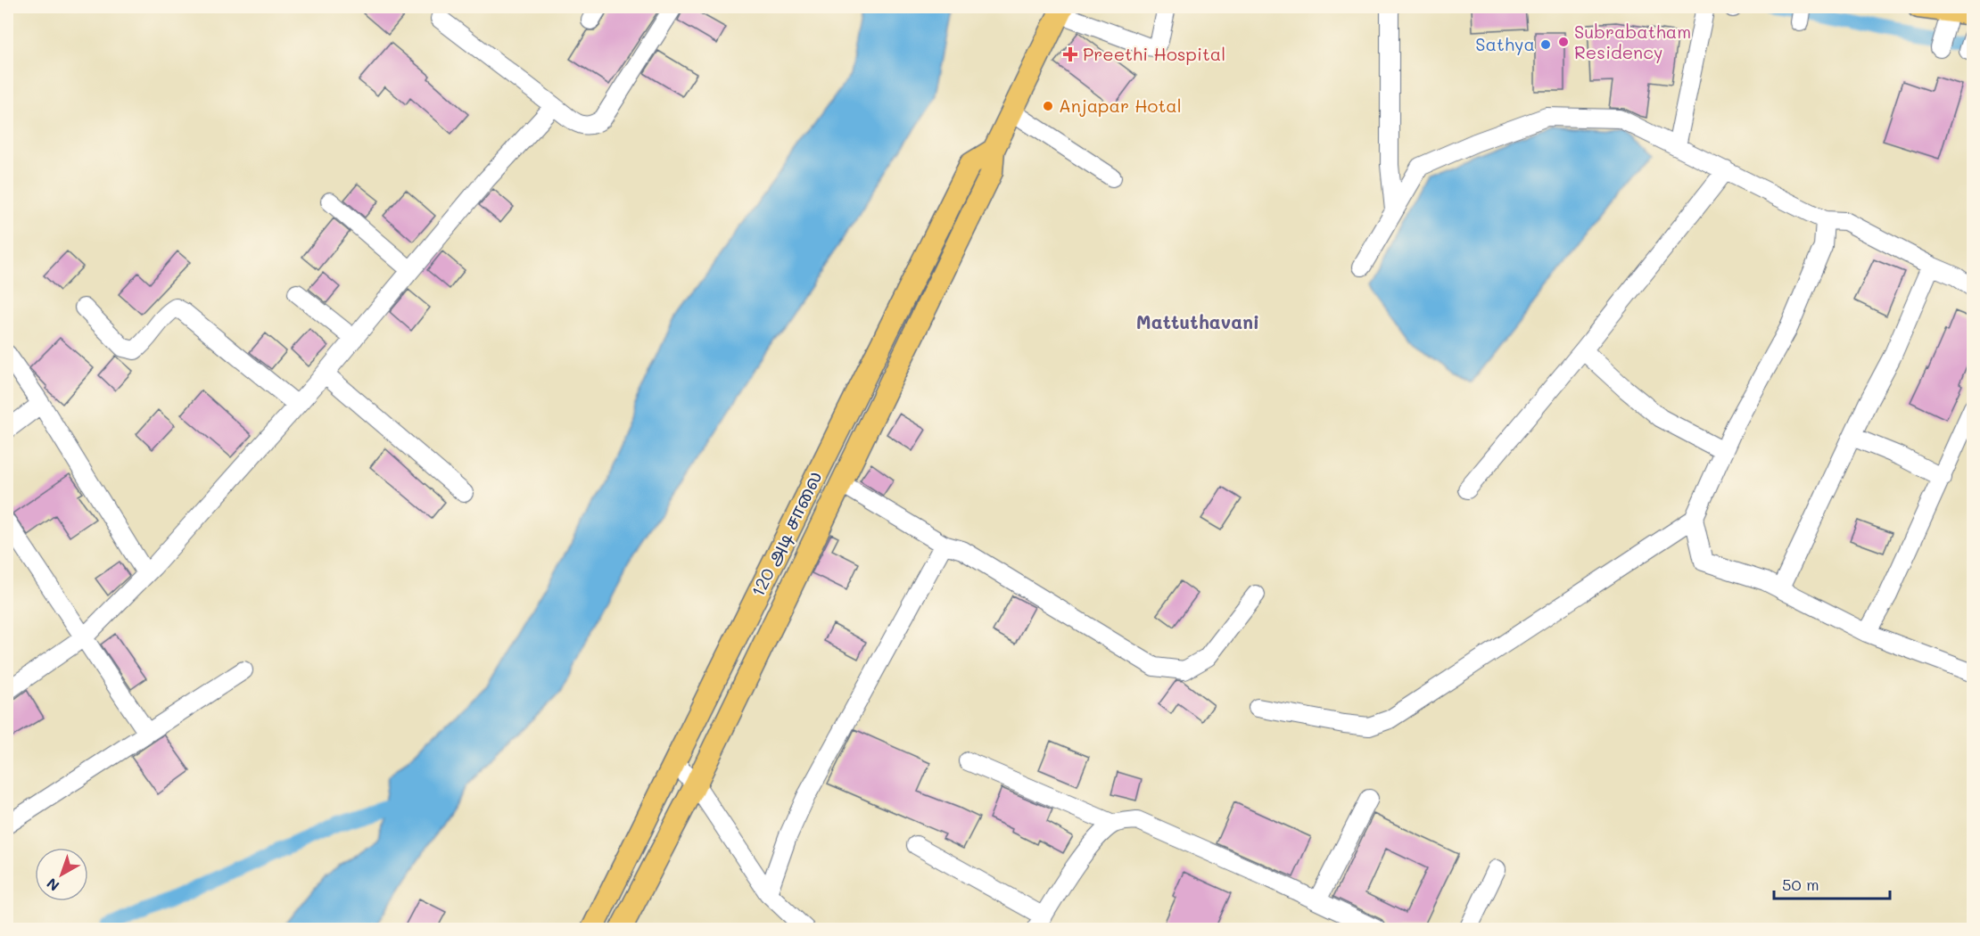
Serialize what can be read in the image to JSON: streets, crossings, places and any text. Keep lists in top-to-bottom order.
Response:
{
  "streets": {
    "main road": ["120 அடி சாலை"]
  },
  "districts": ["Mattuthavani"],
  "places": {
    "other": ["Subrabatham Residency", "Sathya", "Anjapar Hotal"],
    "health": ["Preethi Hospital"]
  },
  "scale_bar": "50 m",
  "north": "bottom left"
}
